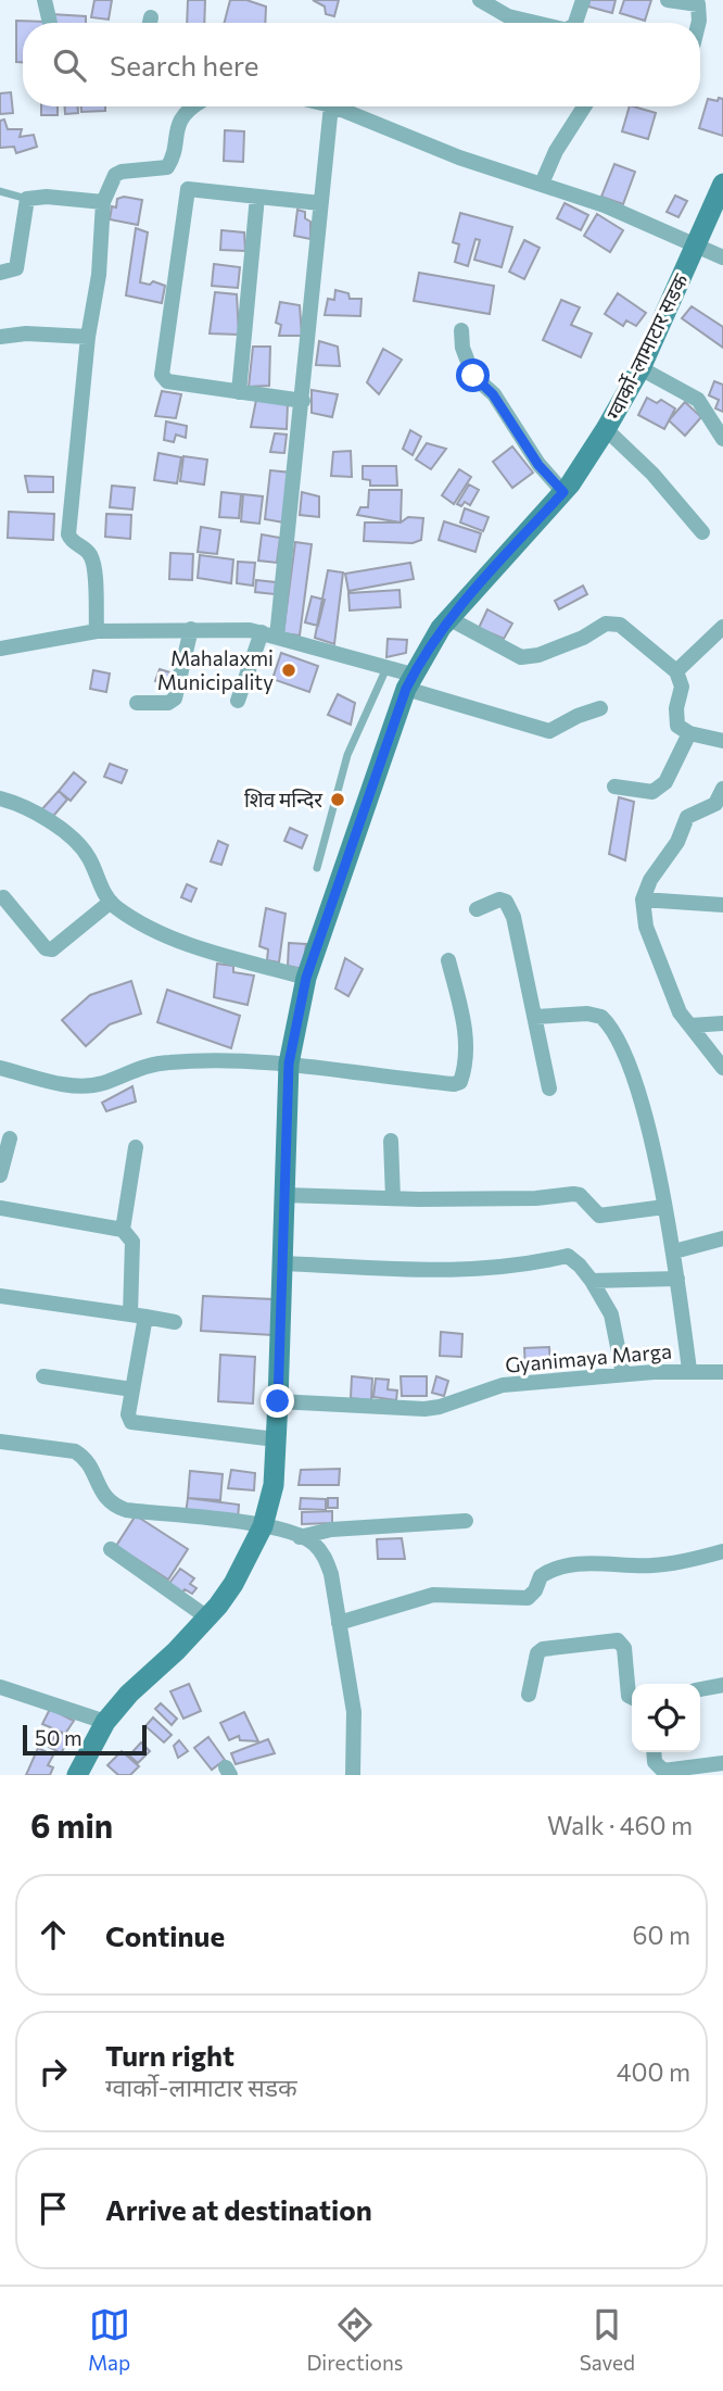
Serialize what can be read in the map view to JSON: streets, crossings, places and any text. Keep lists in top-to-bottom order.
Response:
{
  "streets": {
    "main road": ["ग्वार्को-लामाटार सडक"],
    "street": ["Gyanimaya Marga"]
  },
  "crossings": [
    ["ग्वार्को-लामाटार सडक", "Gyanimaya Marga"]
  ],
  "places": ["Mahalaxmi Municipality", "शिव मन्दिर"],
  "scale_bar": "50 m",
  "page": {
    "search": "Search here",
    "scale": "50 m",
    "heading": ["6 min", "Walk · 460 m"],
    "list": [
      ["Continue", "60 m"],
      ["Turn right", "ग्वार्को-लामाटार सडक", "400 m"],
      "Arrive at destination"
    ],
    "nav": ["Map", "Directions", "Saved"]
  }
}
